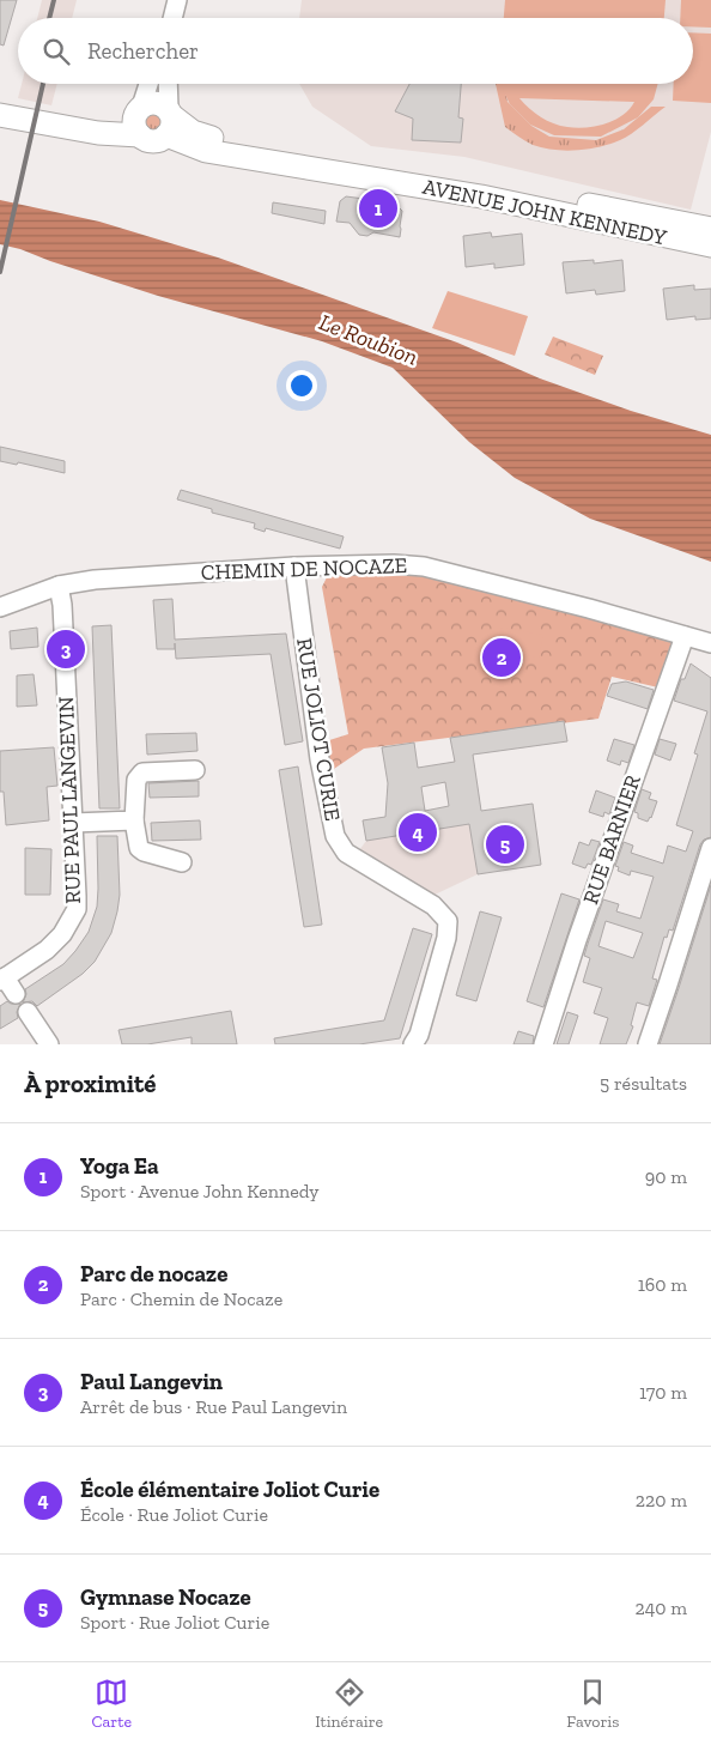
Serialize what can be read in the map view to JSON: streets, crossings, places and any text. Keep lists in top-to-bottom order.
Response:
{
  "streets": {
    "main road": ["AVENUE JOHN KENNEDY"],
    "street": [
      "CHEMIN DE NOCAZE",
      "RUE JOLIOT CURIE",
      "RUE PAUL LANGEVIN",
      "RUE BARNIER"
    ]
  },
  "crossings": [
    ["CHEMIN DE NOCAZE", "RUE JOLIOT CURIE"],
    ["CHEMIN DE NOCAZE", "RUE PAUL LANGEVIN"],
    ["CHEMIN DE NOCAZE", "RUE BARNIER"]
  ],
  "water": ["Le Roubion"],
  "page": {
    "search": "Rechercher",
    "pins": [
      "1",
      "3",
      "2",
      "4",
      "5"
    ],
    "heading": ["À proximité", "5 résultats"],
    "list": [
      {
        "mark": "1",
        "name": "Yoga Ea",
        "note": "Sport · Avenue John Kennedy",
        "value": "90 m"
      },
      {
        "mark": "2",
        "name": "Parc de nocaze",
        "note": "Parc · Chemin de Nocaze",
        "value": "160 m"
      },
      {
        "mark": "3",
        "name": "Paul Langevin",
        "note": "Arrêt de bus · Rue Paul Langevin",
        "value": "170 m"
      },
      {
        "mark": "4",
        "name": "École élémentaire Joliot Curie",
        "note": "École · Rue Joliot Curie",
        "value": "220 m"
      },
      {
        "mark": "5",
        "name": "Gymnase Nocaze",
        "note": "Sport · Rue Joliot Curie",
        "value": "240 m"
      }
    ],
    "nav": ["Carte", "Itinéraire", "Favoris"]
  }
}
